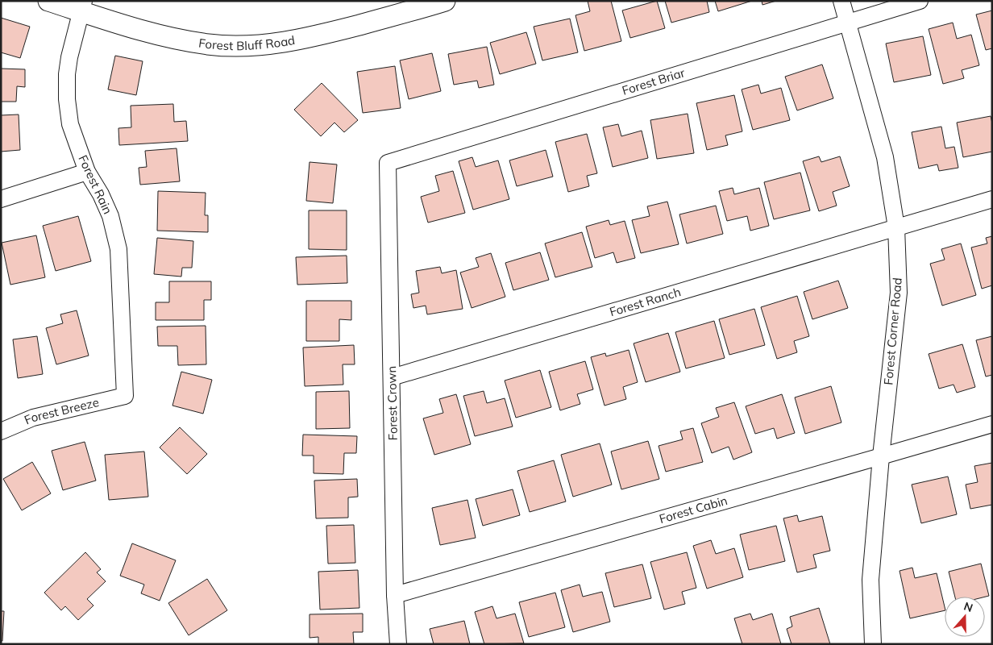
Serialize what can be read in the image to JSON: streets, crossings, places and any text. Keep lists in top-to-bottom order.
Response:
{
  "streets": {
    "street": [
      "Forest Bluff Road",
      "Forest Briar",
      "Forest Rain",
      "Forest Ranch",
      "Forest Corner Road",
      "Forest Crown",
      "Forest Breeze",
      "Forest Cabin"
    ]
  },
  "crossings": [
    ["Forest Bluff Road", "Forest Rain"],
    ["Forest Briar", "Forest Corner Road"],
    ["Forest Briar", "Forest Crown"],
    ["Forest Rain", "Forest Breeze"],
    ["Forest Ranch", "Forest Corner Road"],
    ["Forest Ranch", "Forest Crown"],
    ["Forest Corner Road", "Forest Cabin"],
    ["Forest Crown", "Forest Cabin"]
  ],
  "north": "top"
}
